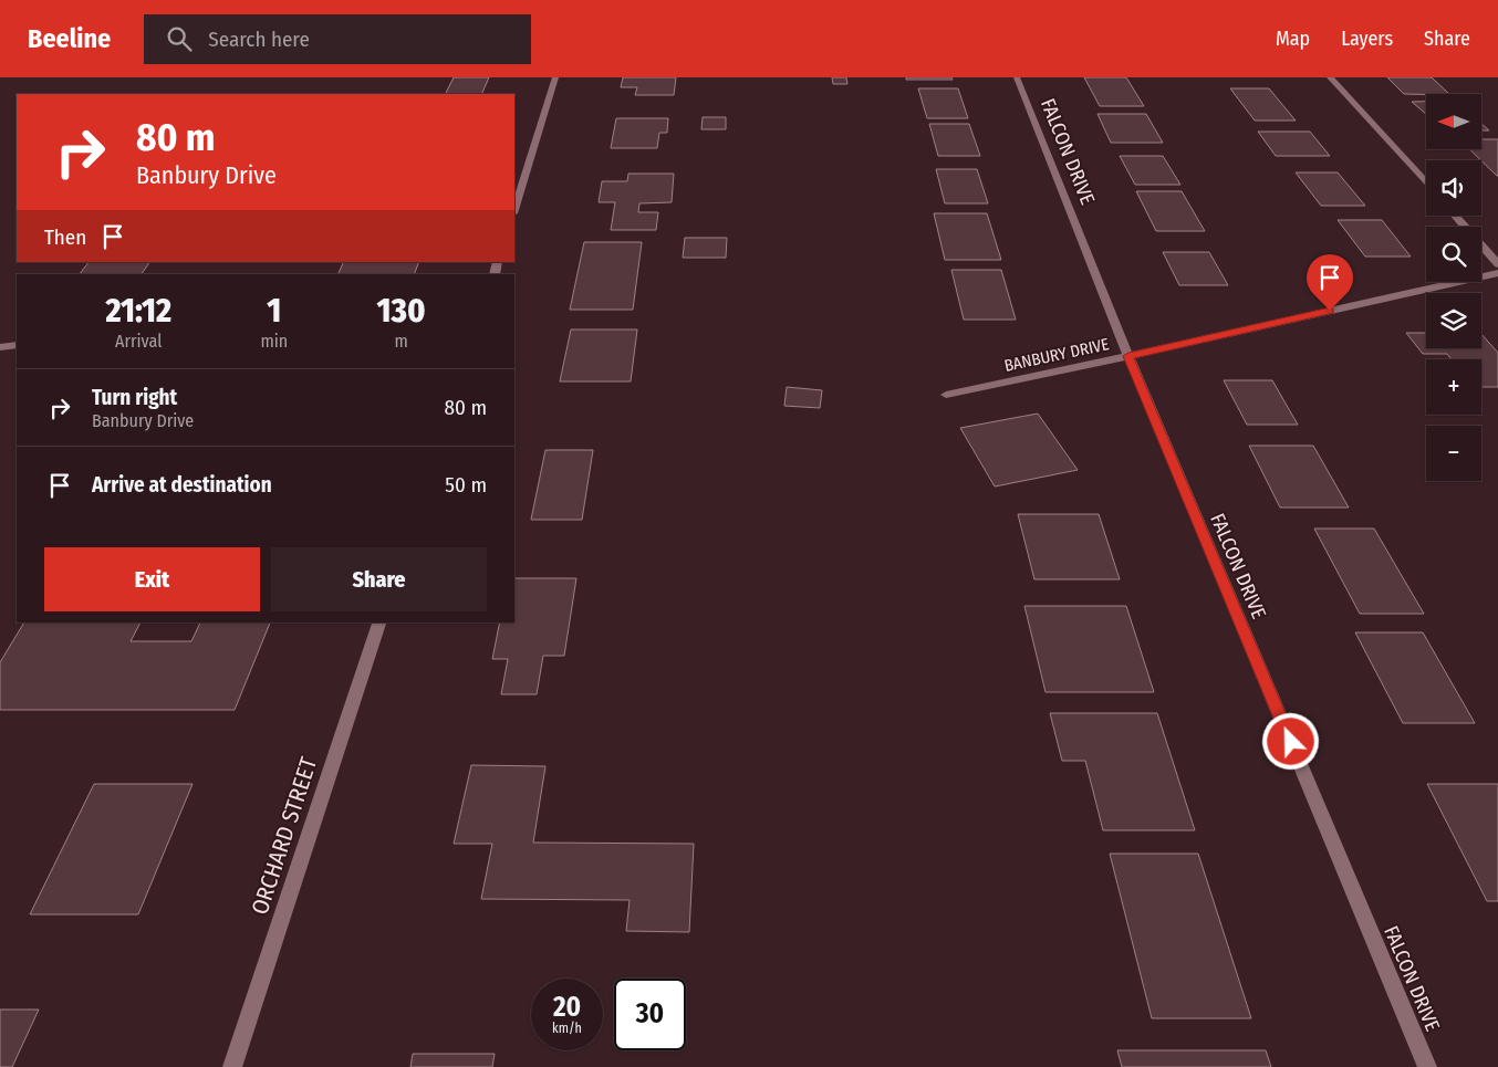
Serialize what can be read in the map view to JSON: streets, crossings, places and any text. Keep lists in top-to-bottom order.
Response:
{
  "streets": {
    "street": ["FALCON DRIVE", "BANBURY DRIVE", "ORCHARD STREET"]
  },
  "crossings": [
    ["FALCON DRIVE", "BANBURY DRIVE"]
  ],
  "north": "left",
  "page": {
    "header": "Beeline",
    "search": "Search here",
    "nav": ["Map", "Layers", "Share"],
    "map_buttons": ["+", "−"],
    "turn": ["80 m", "Banbury Drive"],
    "then": "Then",
    "eta": [
      "21:12",
      "Arrival",
      "1",
      "min",
      "130",
      "m"
    ],
    "list": [
      {
        "name": "Turn right",
        "note": "Banbury Drive",
        "value": "80 m"
      },
      {
        "name": "Arrive at destination",
        "value": "50 m"
      }
    ],
    "buttons": ["Exit", "Share"],
    "speed": "20 km/h",
    "limit": "30"
  }
}
